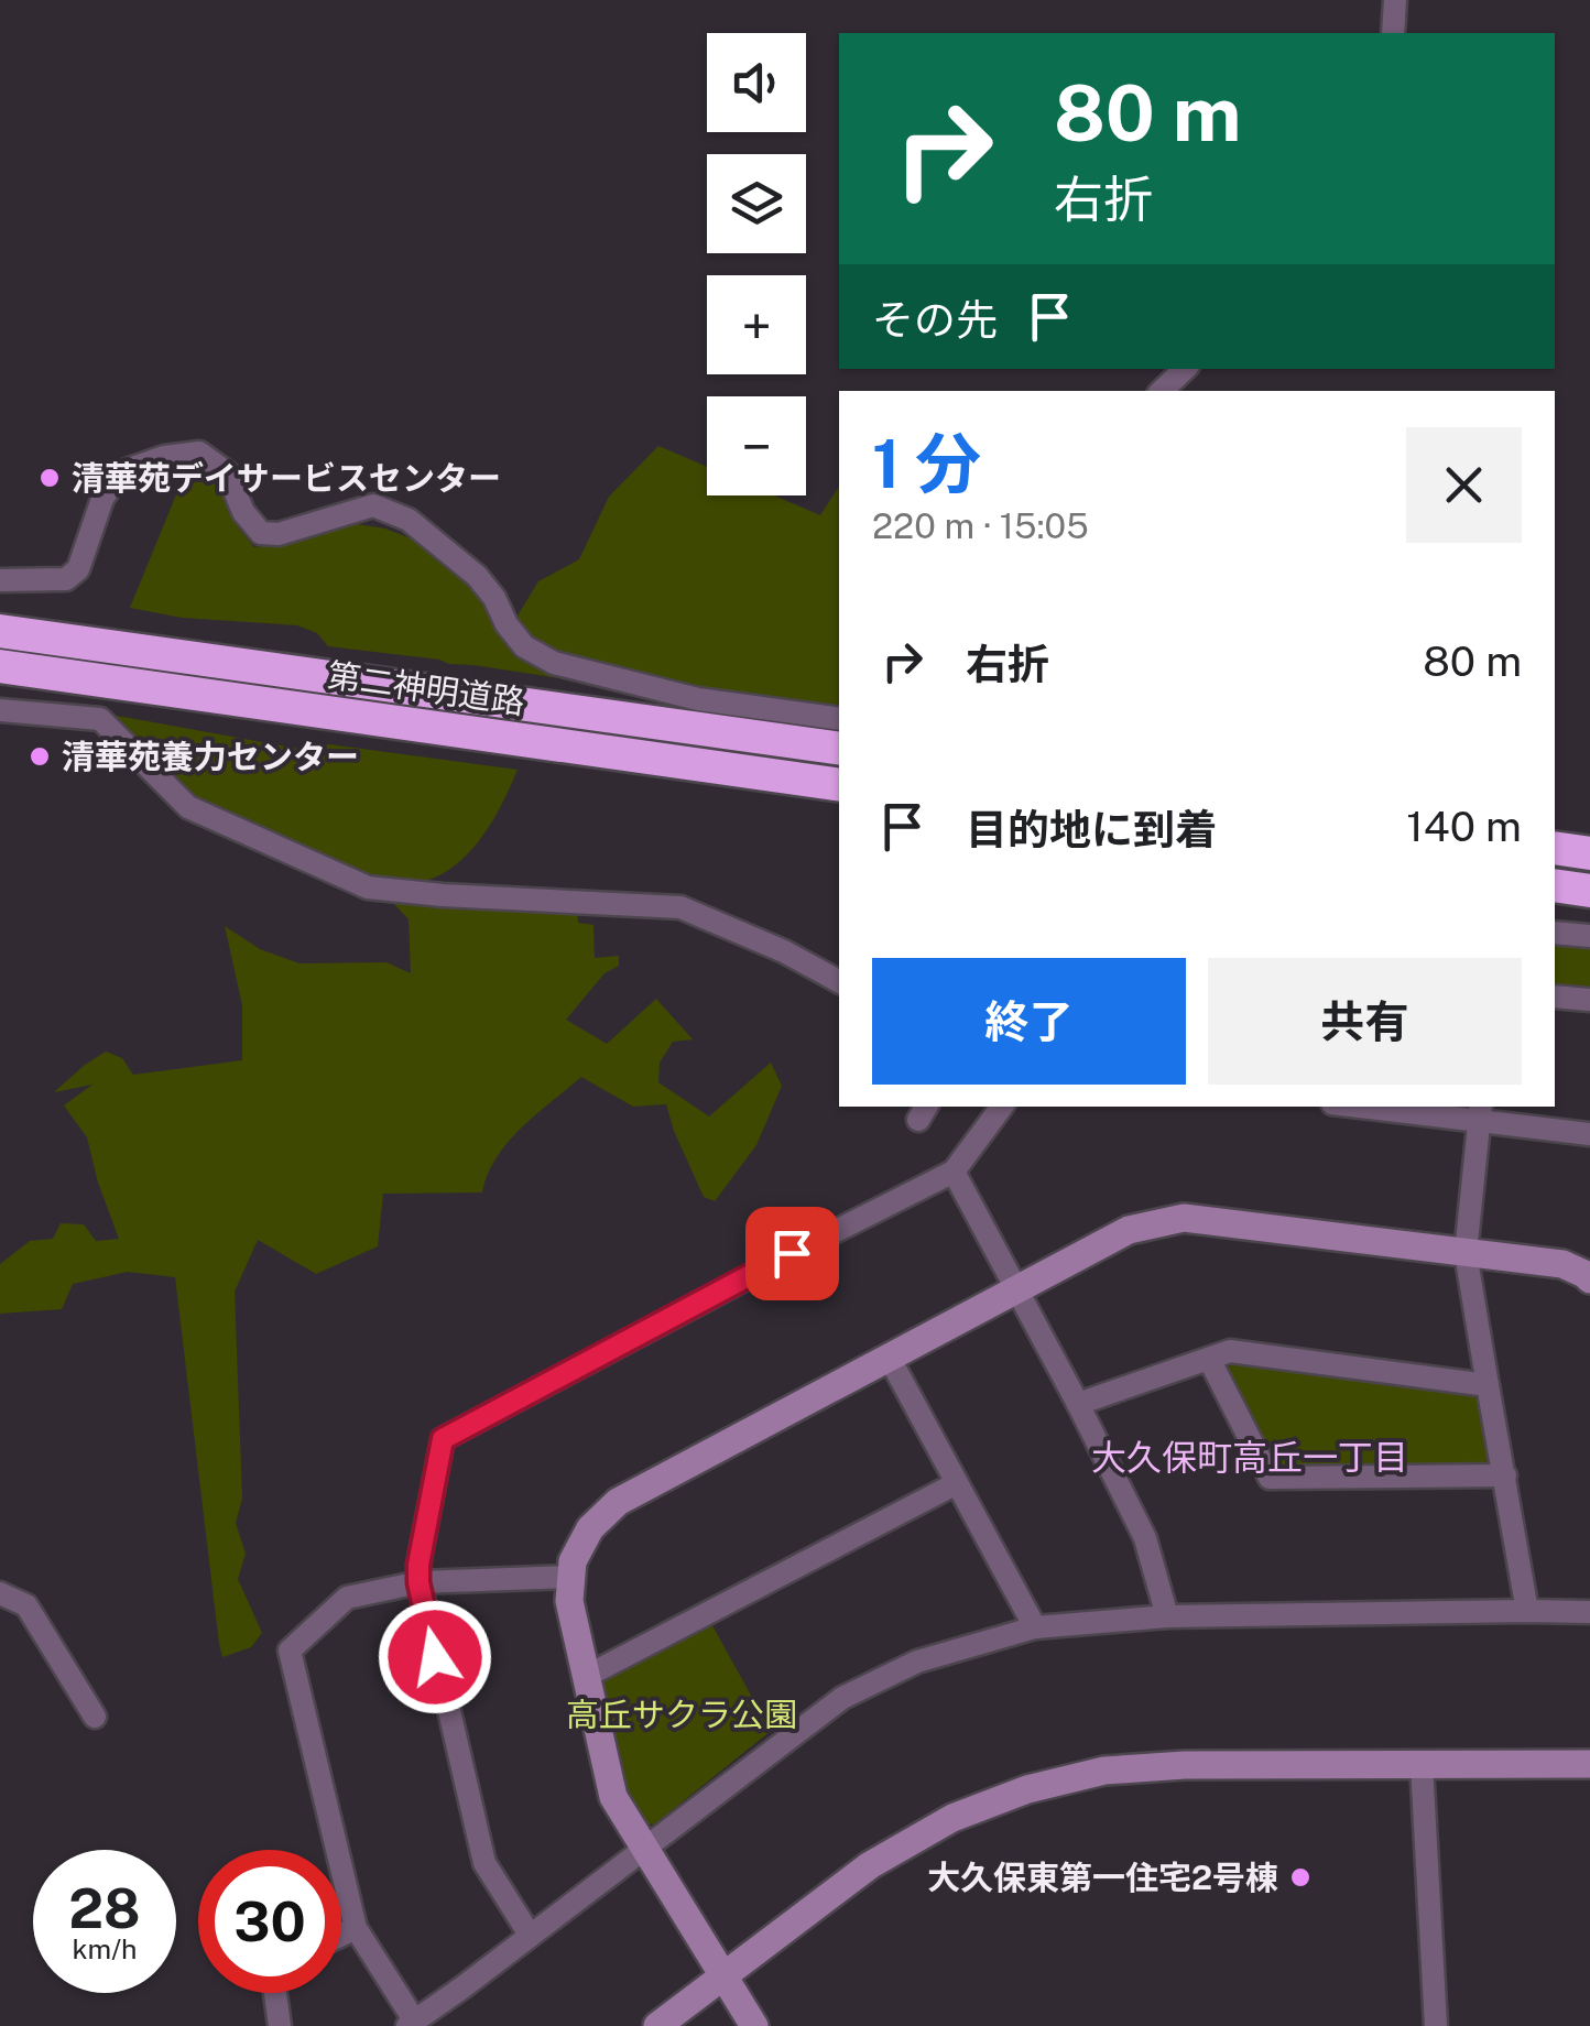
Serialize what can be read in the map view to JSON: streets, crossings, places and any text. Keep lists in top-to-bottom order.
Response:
{
  "streets": {
    "highway": ["第二神明道路"]
  },
  "districts": ["大久保町高丘一丁目"],
  "parks": ["高丘サクラ公園"],
  "places": ["清華苑デイサービスセンター", "清華苑養力センター", "大久保東第一住宅2号棟"],
  "page": {
    "map_buttons": ["+", "−"],
    "turn": ["80 m", "右折"],
    "then": "その先",
    "heading": ["1 分", "220 m · 15:05"],
    "list": [
      {
        "name": "右折",
        "value": "80 m"
      },
      {
        "name": "目的地に到着",
        "value": "140 m"
      }
    ],
    "buttons": ["終了", "共有"],
    "speed": "28 km/h",
    "limit": "30"
  }
}
